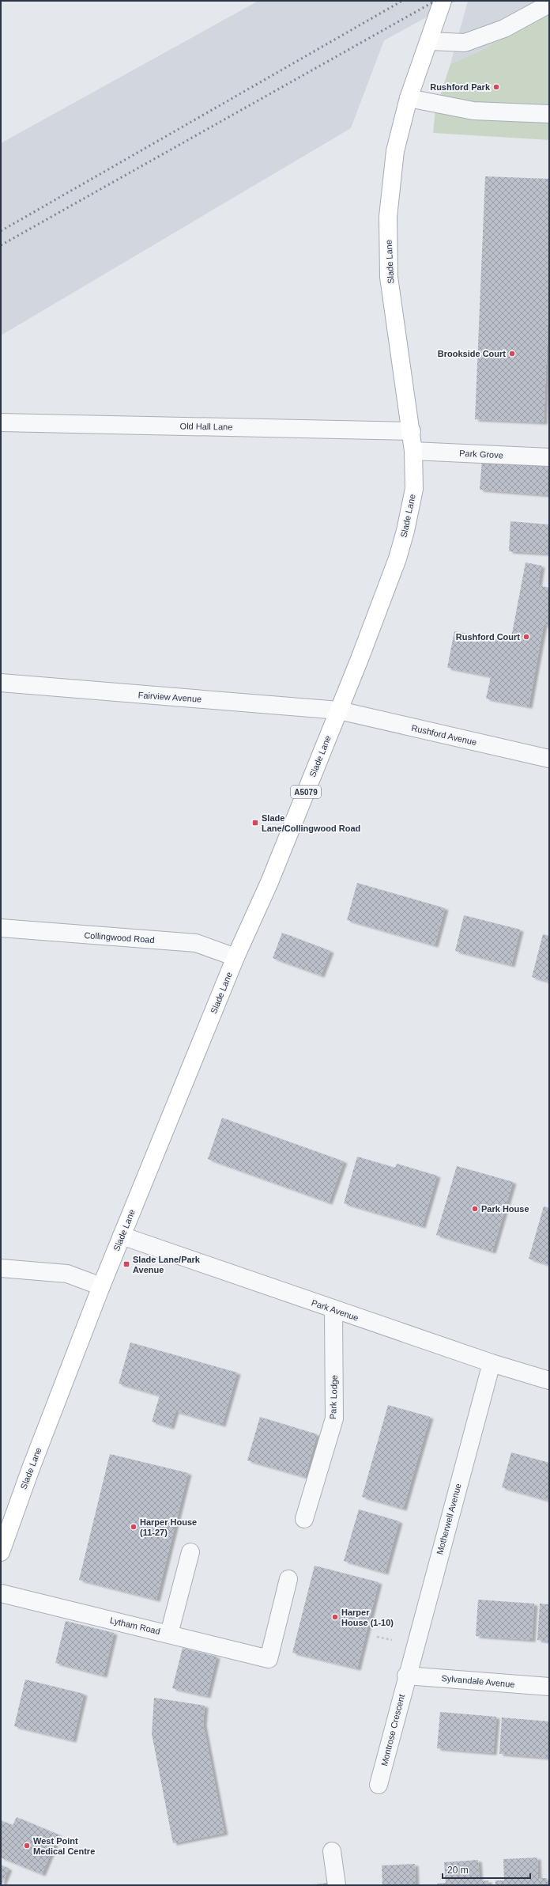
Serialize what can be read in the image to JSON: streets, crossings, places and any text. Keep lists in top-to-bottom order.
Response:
{
  "streets": {
    "main road": ["Slade Lane", "A5079"],
    "street": [
      "Old Hall Lane",
      "Park Grove",
      "Fairview Avenue",
      "Rushford Avenue",
      "Collingwood Road",
      "Park Avenue",
      "Park Lodge",
      "Motherwell Avenue",
      "Lytham Road",
      "Sylvandale Avenue",
      "Montrose Crescent"
    ]
  },
  "crossings": [
    ["Slade Lane", "Old Hall Lane"],
    ["Slade Lane", "Park Grove"],
    ["Slade Lane", "Fairview Avenue"],
    ["Slade Lane", "Rushford Avenue"],
    ["Slade Lane", "Collingwood Road"],
    ["Slade Lane", "Park Avenue"],
    ["Fairview Avenue", "Rushford Avenue"],
    ["Park Avenue", "Park Lodge"],
    ["Park Avenue", "Motherwell Avenue"],
    ["Motherwell Avenue", "Sylvandale Avenue"],
    ["Motherwell Avenue", "Montrose Crescent"],
    ["Sylvandale Avenue", "Montrose Crescent"]
  ],
  "places": {
    "other": [
      "Rushford Park",
      "Brookside Court",
      "Rushford Court",
      "Park House",
      "Harper House (11-27)",
      "Harper House (1-10)",
      "West Point Medical Centre"
    ],
    "transit": ["Slade Lane/Collingwood Road", "Slade Lane/Park Avenue"]
  },
  "scale_bar": "20 m"
}
